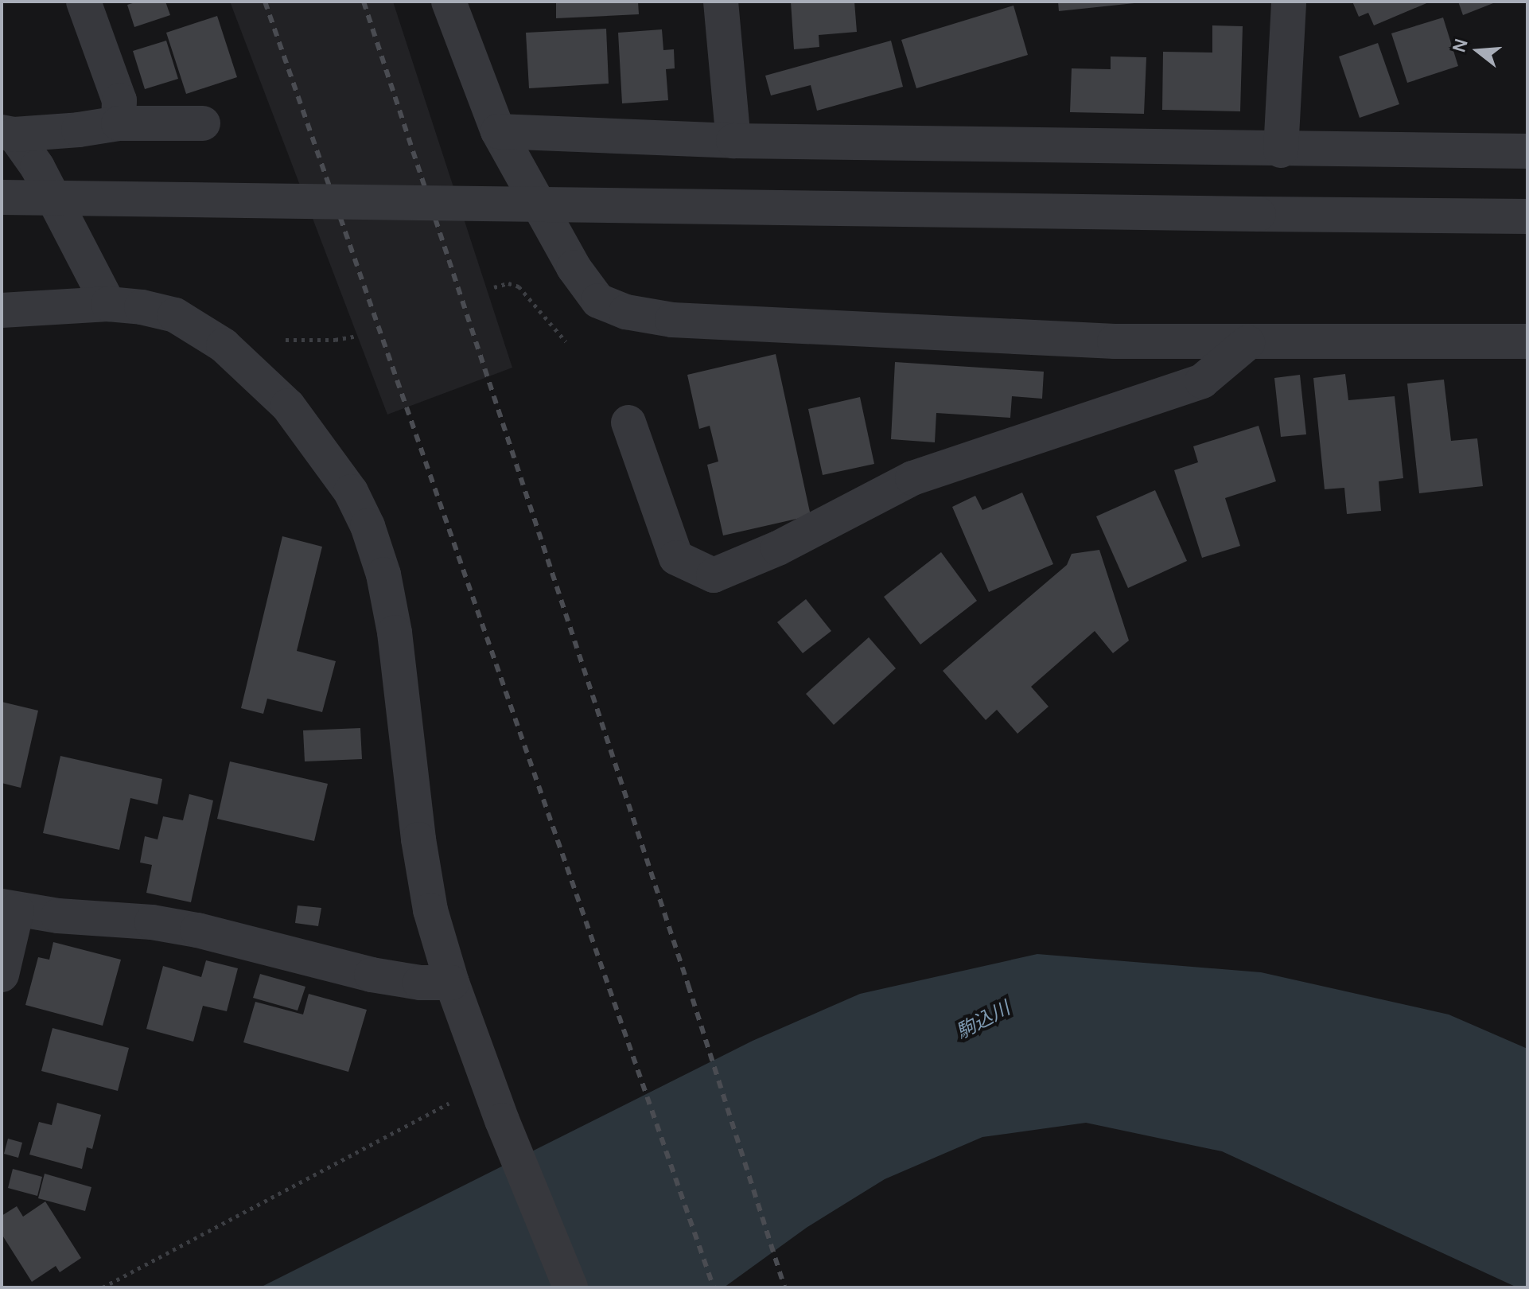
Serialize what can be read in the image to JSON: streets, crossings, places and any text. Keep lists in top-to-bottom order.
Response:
{
  "water": ["駒込川"],
  "north": "left"
}
